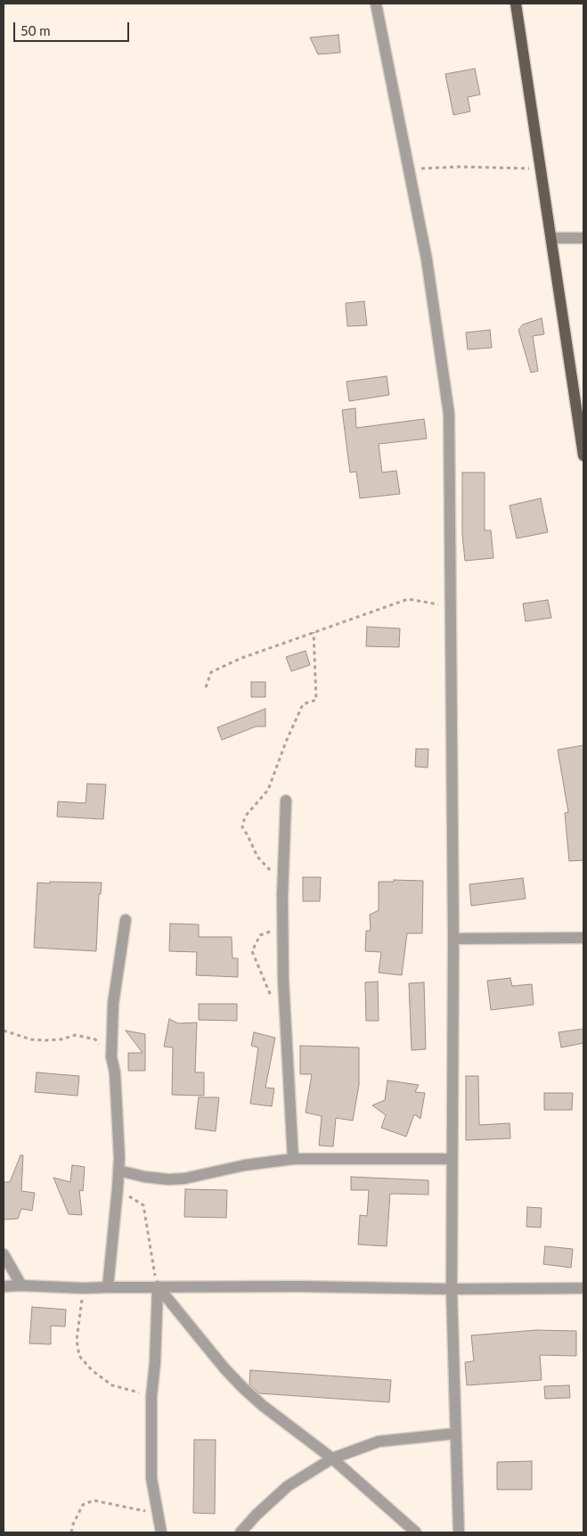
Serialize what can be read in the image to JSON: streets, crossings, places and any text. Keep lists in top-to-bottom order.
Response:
{
  "scale_bar": "50 m"
}
